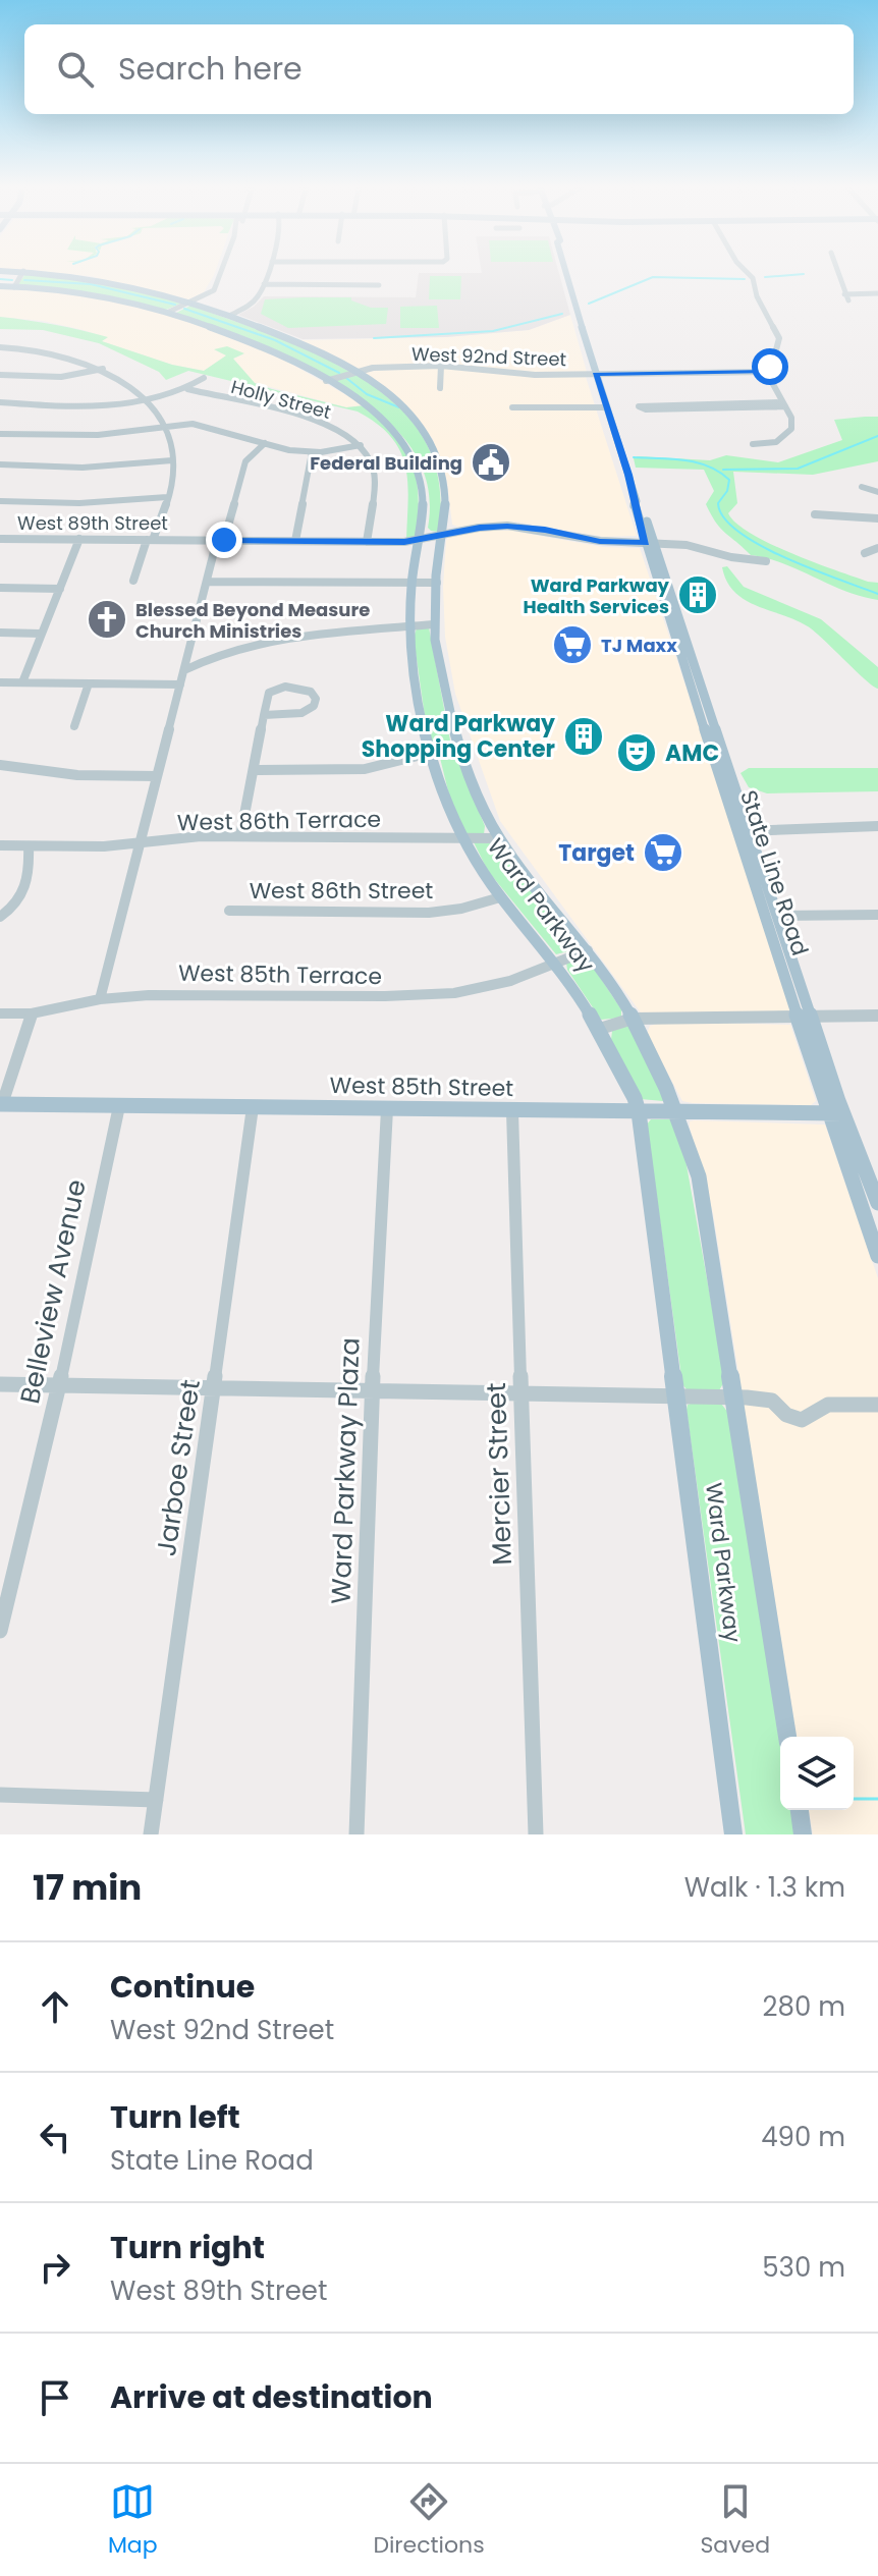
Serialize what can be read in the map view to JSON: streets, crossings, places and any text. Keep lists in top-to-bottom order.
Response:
{
  "streets": {
    "main road": ["State Line Road", "Ward Parkway", "West 85th Street"],
    "street": [
      "West 92nd Street",
      "Holly Street",
      "West 89th Street",
      "West 86th Terrace",
      "West 86th Street",
      "West 85th Terrace",
      "Belleview Avenue",
      "Jarboe Street",
      "Ward Parkway Plaza",
      "Mercier Street"
    ]
  },
  "crossings": [
    ["West 92nd Street", "State Line Road"],
    ["West 92nd Street", "Ward Parkway"],
    ["West 89th Street", "State Line Road"],
    ["West 89th Street", "Ward Parkway"],
    ["West 86th Terrace", "Ward Parkway"],
    ["State Line Road", "West 85th Street"],
    ["West 86th Street", "Ward Parkway"],
    ["Ward Parkway", "West 85th Terrace"],
    ["Ward Parkway", "West 85th Street"],
    ["West 85th Street", "Belleview Avenue"],
    ["West 85th Street", "Jarboe Street"],
    ["West 85th Street", "Ward Parkway Plaza"],
    ["West 85th Street", "Mercier Street"]
  ],
  "places": {
    "public building": ["Federal Building"],
    "building": ["Ward Parkway Health Services", "Ward Parkway Shopping Center"],
    "church": ["Blessed Beyond Measure Church Ministries"],
    "supermarket": ["TJ Maxx", "Target"],
    "theatre": ["AMC"]
  },
  "page": {
    "search": "Search here",
    "heading": ["17 min", "Walk · 1.3 km"],
    "list": [
      ["Continue", "West 92nd Street", "280 m"],
      ["Turn left", "State Line Road", "490 m"],
      ["Turn right", "West 89th Street", "530 m"],
      "Arrive at destination"
    ],
    "nav": ["Map", "Directions", "Saved"]
  }
}
